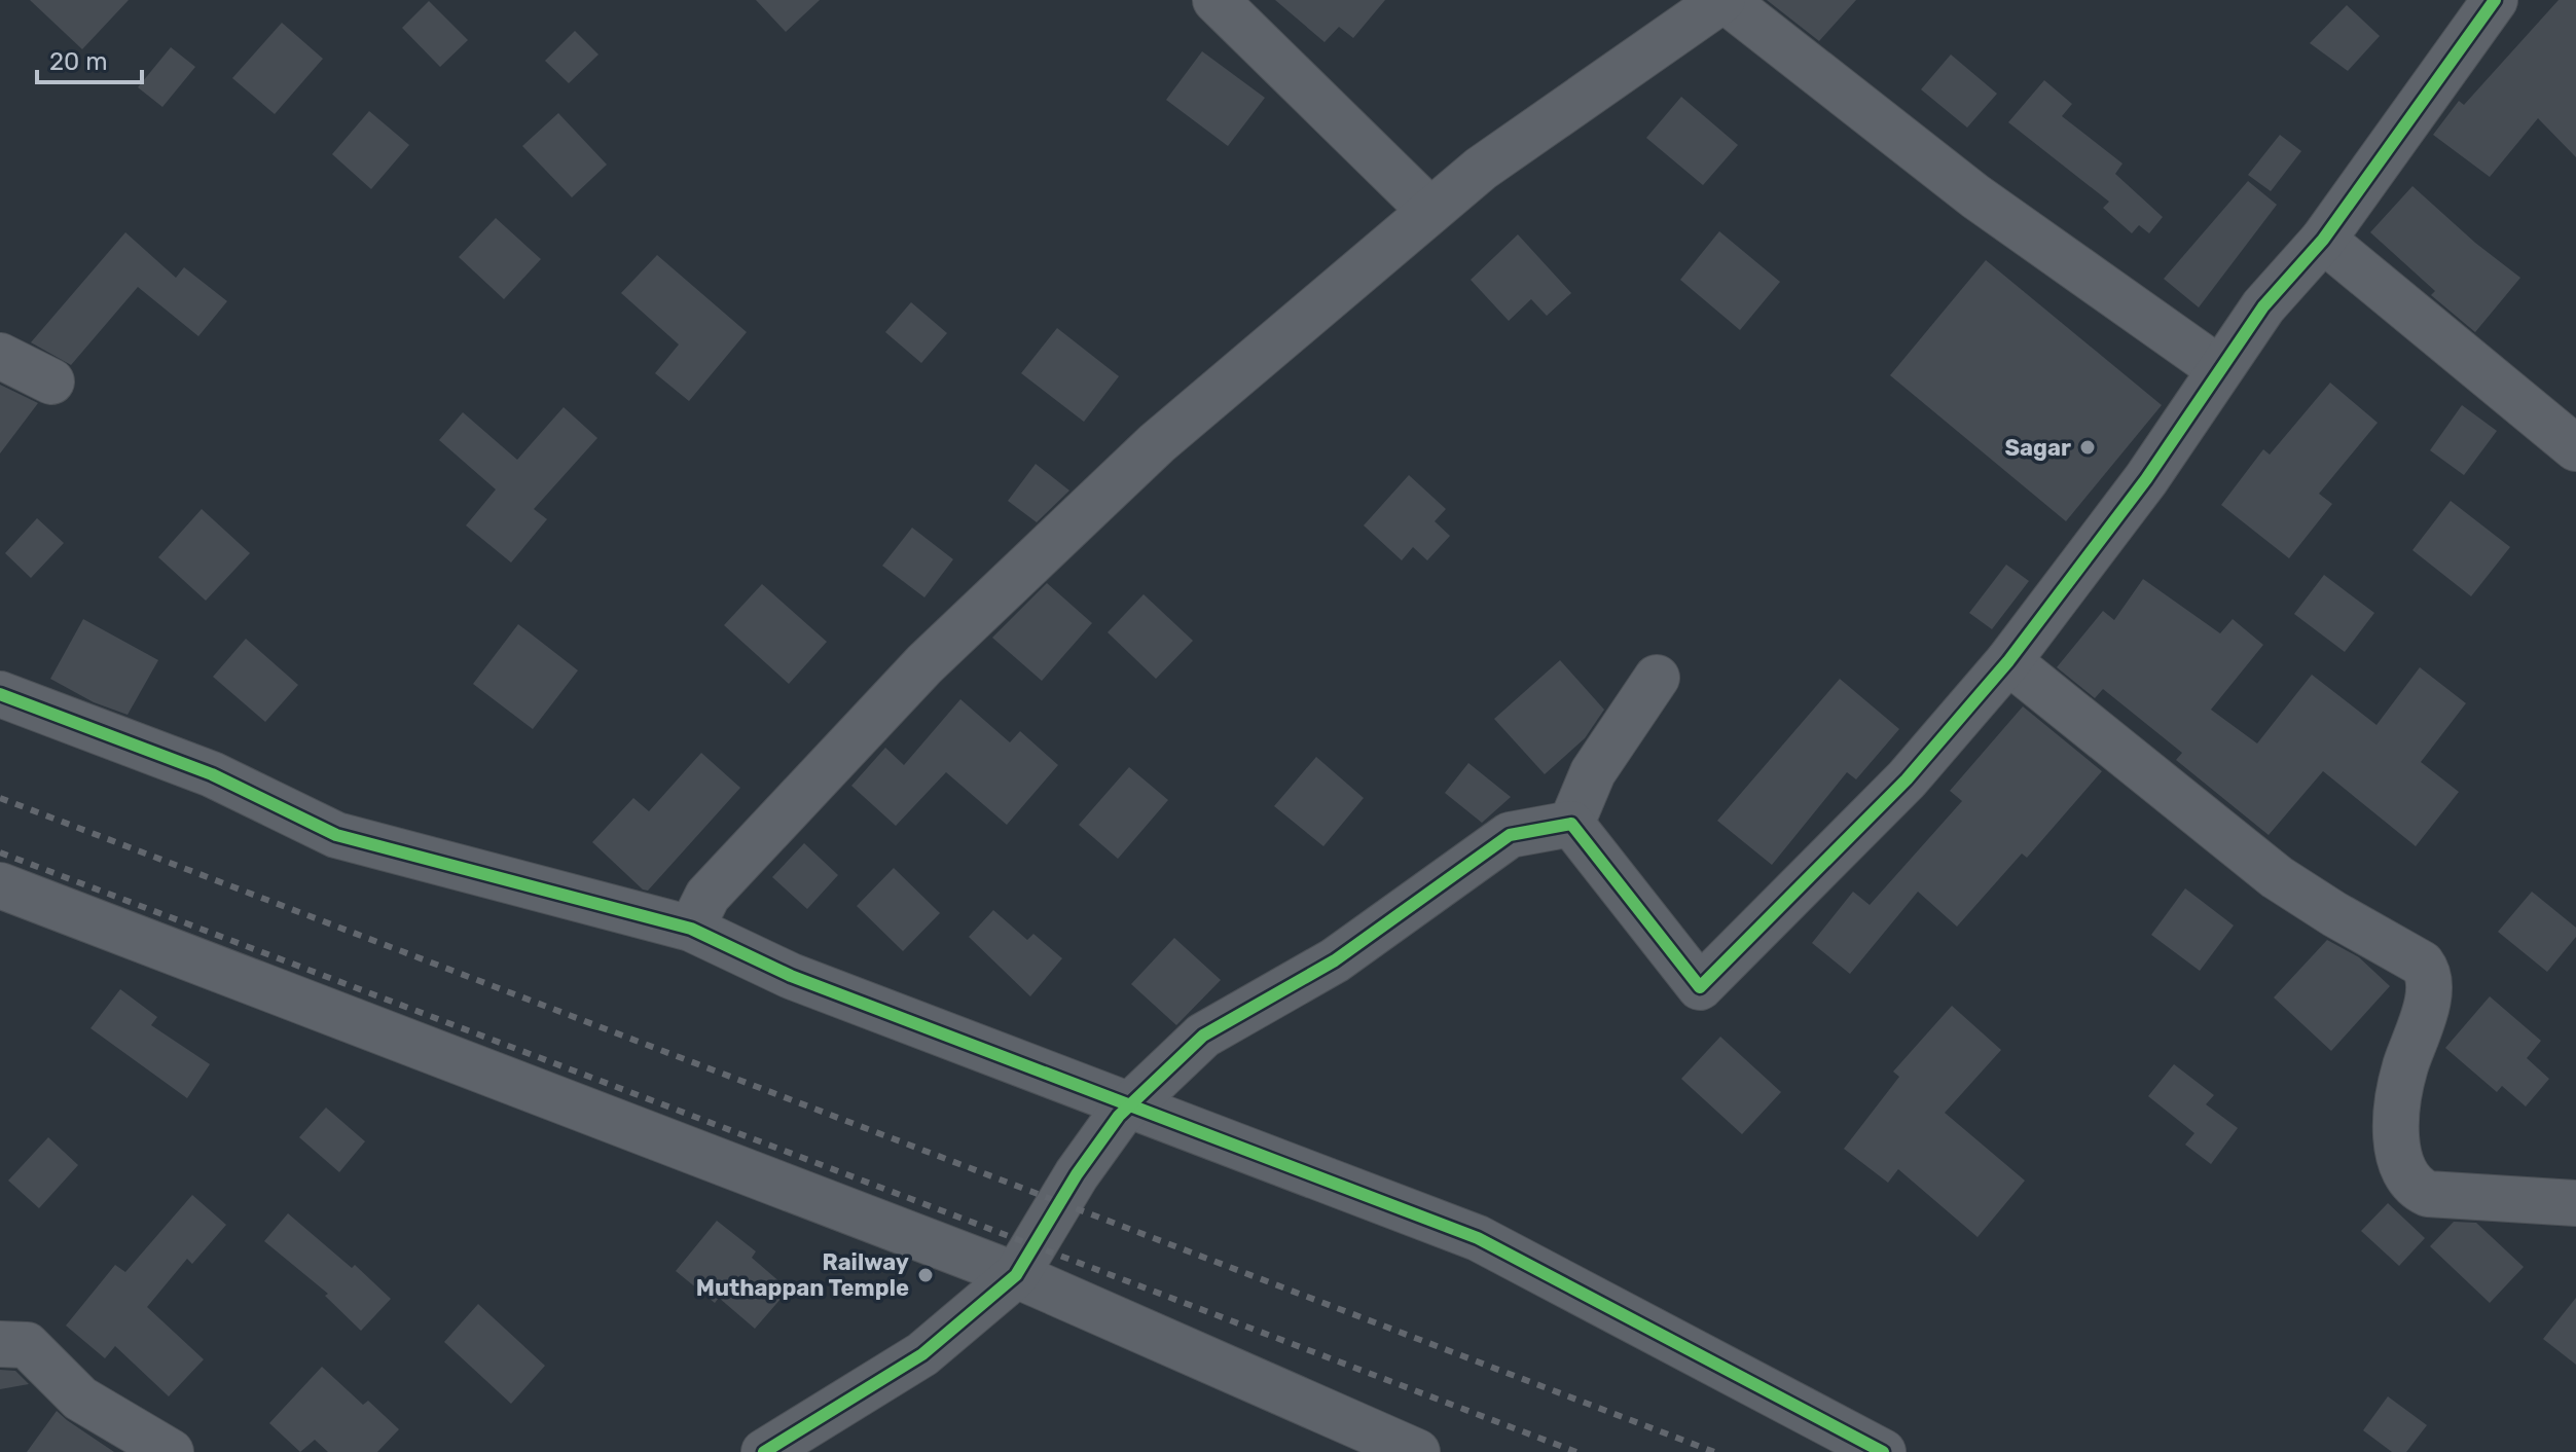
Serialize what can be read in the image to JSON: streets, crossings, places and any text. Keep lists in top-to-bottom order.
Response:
{
  "places": ["Sagar", "Railway Muthappan Temple"],
  "scale_bar": "20 m"
}
